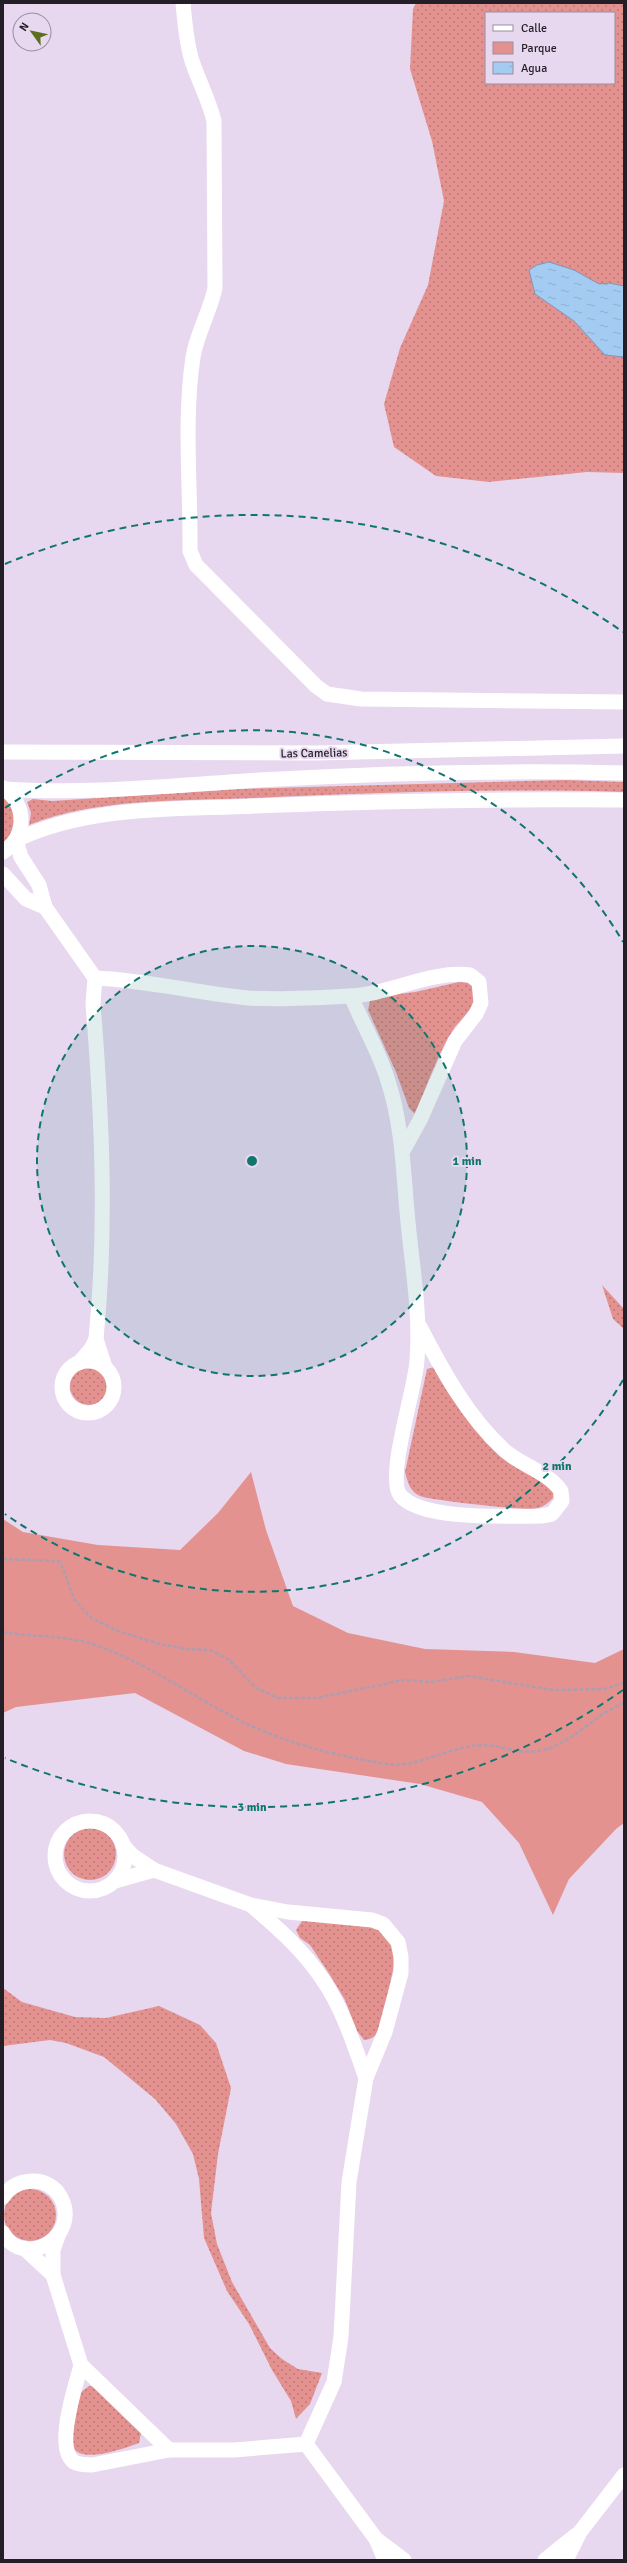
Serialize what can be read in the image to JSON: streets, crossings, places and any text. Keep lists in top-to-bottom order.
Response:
{
  "streets": {
    "street": ["Las Camelias"]
  },
  "legend": ["Calle", "Parque", "Agua"],
  "north": "top left",
  "rings": ["1 min", "2 min", "3 min"]
}
